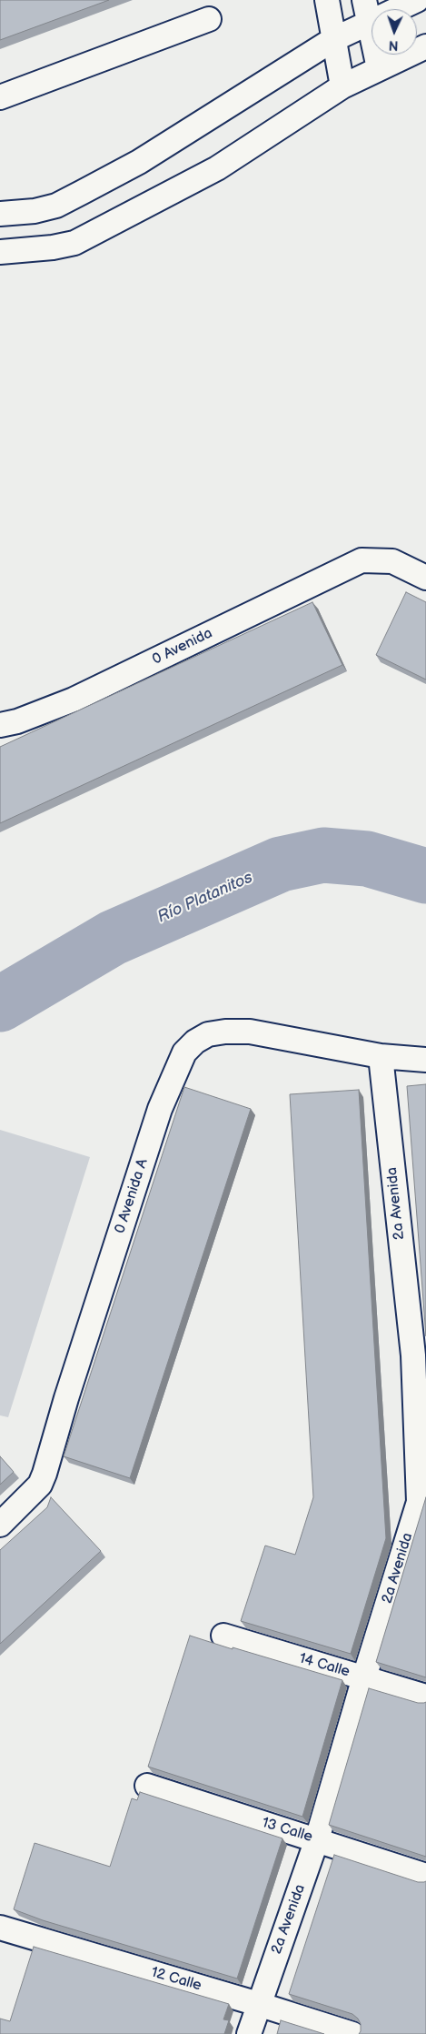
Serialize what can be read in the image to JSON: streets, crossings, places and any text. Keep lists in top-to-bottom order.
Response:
{
  "streets": {
    "street": [
      "0 Avenida",
      "0 Avenida A",
      "2a Avenida",
      "14 Calle",
      "13 Calle",
      "12 Calle"
    ]
  },
  "crossings": [
    ["0 Avenida A", "2a Avenida"],
    ["2a Avenida", "14 Calle"],
    ["2a Avenida", "13 Calle"],
    ["2a Avenida", "12 Calle"]
  ],
  "water": ["Río Platanitos"],
  "north": "bottom"
}
